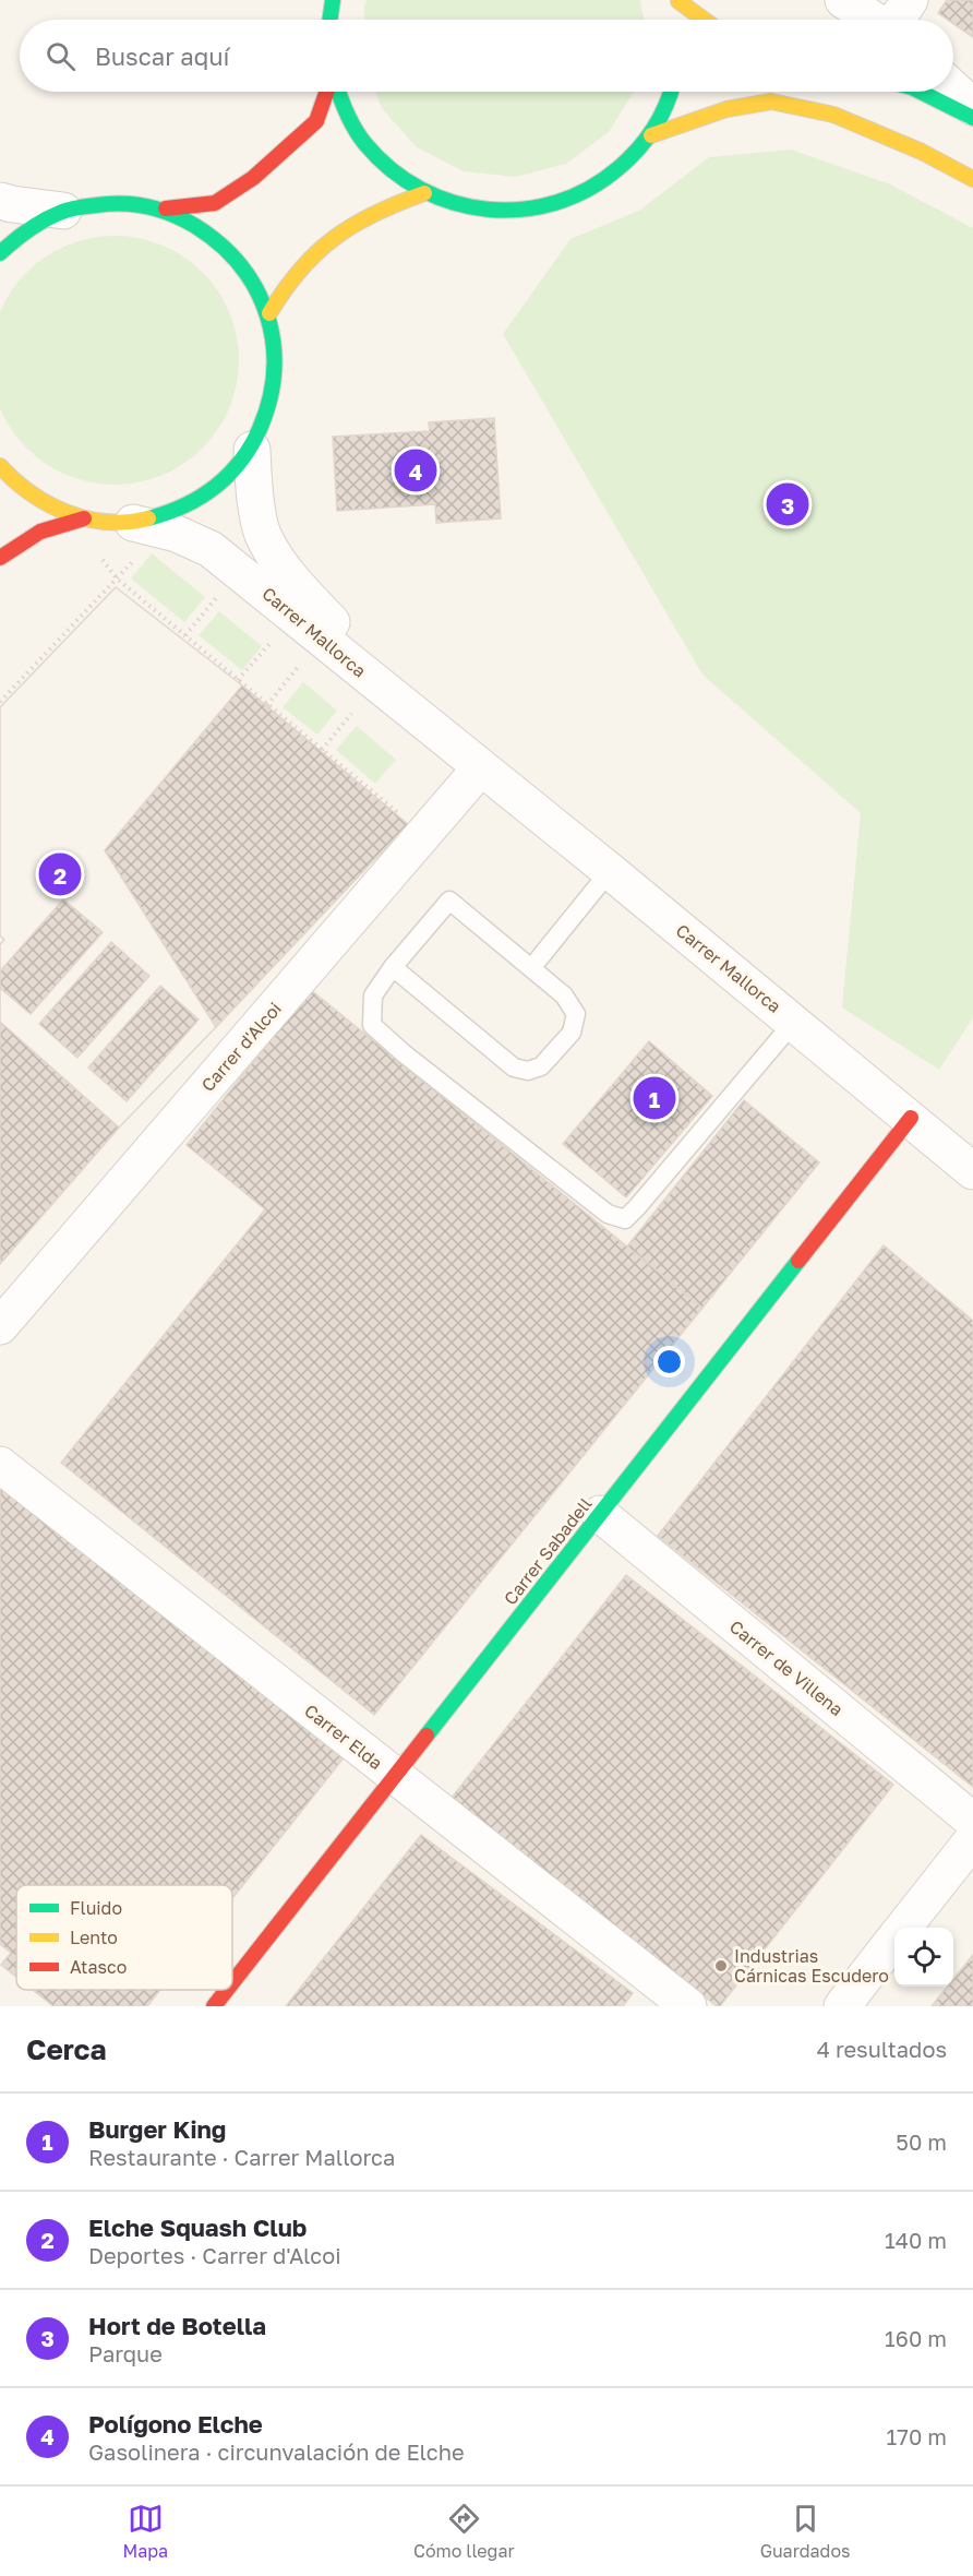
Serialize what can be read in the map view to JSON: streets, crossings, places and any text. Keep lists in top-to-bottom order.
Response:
{
  "streets": {
    "main road": ["Carrer Sabadell"],
    "street": [
      "Carrer Mallorca",
      "Carrer d'Alcoi",
      "Carrer de Villena",
      "Carrer Elda"
    ]
  },
  "crossings": [
    ["Carrer Mallorca", "Carrer d'Alcoi"],
    ["Carrer Mallorca", "Carrer Sabadell"],
    ["Carrer Sabadell", "Carrer de Villena"],
    ["Carrer Sabadell", "Carrer Elda"]
  ],
  "places": ["Industrias Cárnicas Escudero"],
  "legend": ["Fluido", "Lento", "Atasco"],
  "page": {
    "search": "Buscar aquí",
    "pins": [
      "4",
      "3",
      "2",
      "1"
    ],
    "heading": ["Cerca", "4 resultados"],
    "list": [
      {
        "mark": "1",
        "name": "Burger King",
        "note": "Restaurante · Carrer Mallorca",
        "value": "50 m"
      },
      {
        "mark": "2",
        "name": "Elche Squash Club",
        "note": "Deportes · Carrer d'Alcoi",
        "value": "140 m"
      },
      {
        "mark": "3",
        "name": "Hort de Botella",
        "note": "Parque",
        "value": "160 m"
      },
      {
        "mark": "4",
        "name": "Polígono Elche",
        "note": "Gasolinera · circunvalación de Elche",
        "value": "170 m"
      }
    ],
    "nav": ["Mapa", "Cómo llegar", "Guardados"]
  }
}
